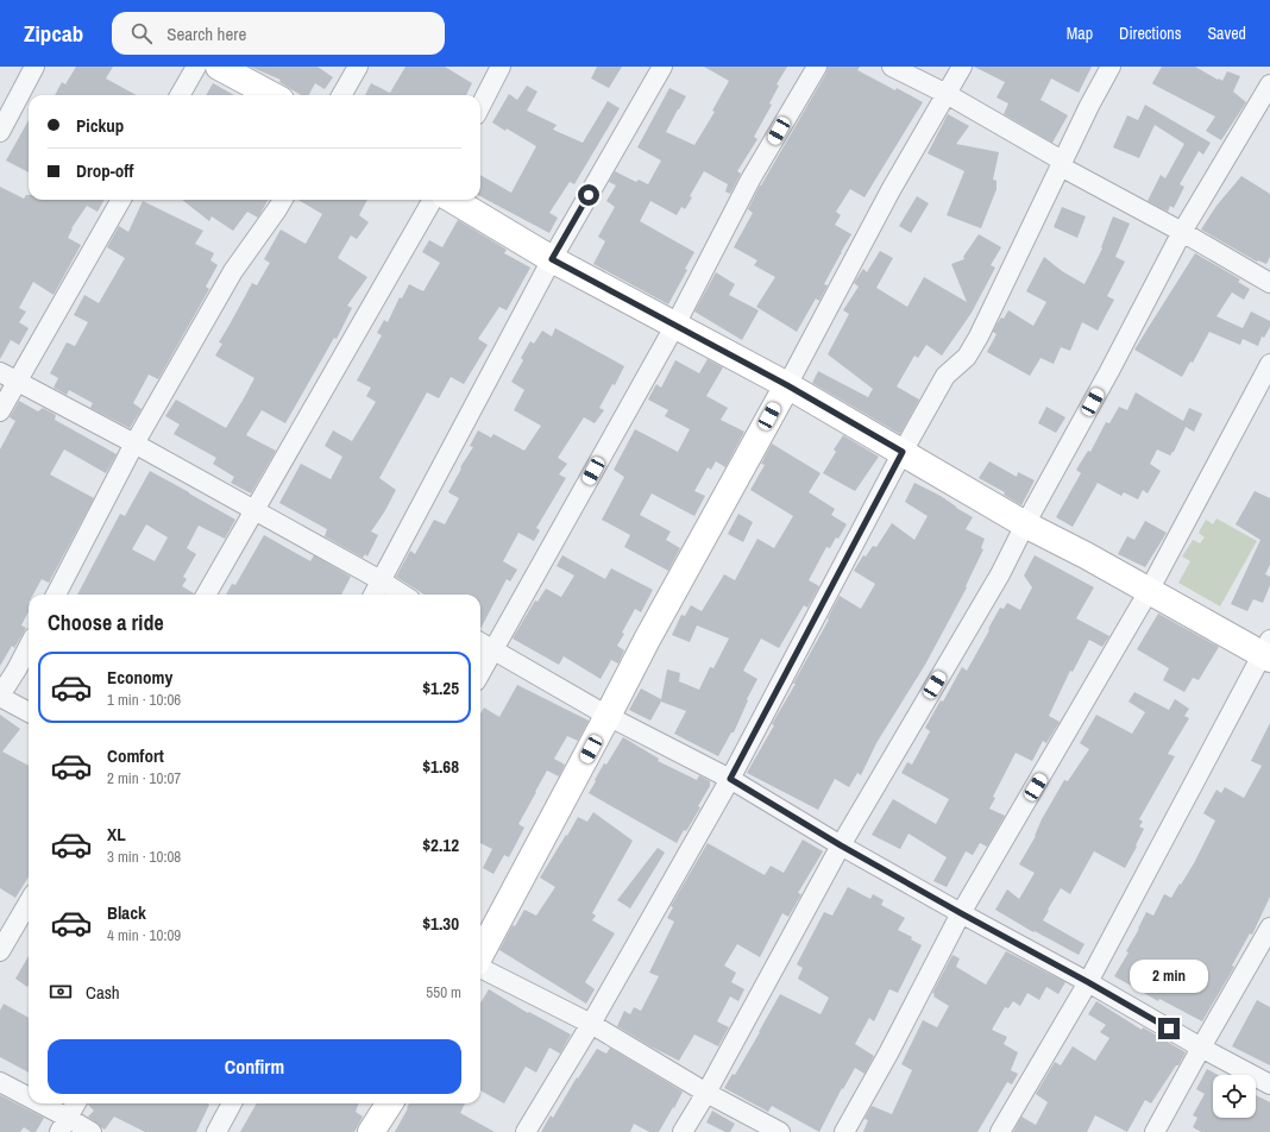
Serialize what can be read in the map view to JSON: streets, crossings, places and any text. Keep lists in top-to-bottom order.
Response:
{
  "page": {
    "header": "Zipcab",
    "search": "Search here",
    "nav": ["Map", "Directions", "Saved"],
    "banner": ["Pickup", "Drop-off"],
    "heading": "Choose a ride",
    "list": [
      {
        "name": "Economy",
        "note": "1 min · 10:06",
        "value": "$1.25"
      },
      {
        "name": "Comfort",
        "note": "2 min · 10:07",
        "value": "$1.68"
      },
      {
        "name": "XL",
        "note": "3 min · 10:08",
        "value": "$2.12"
      },
      {
        "name": "Black",
        "note": "4 min · 10:09",
        "value": "$1.30"
      }
    ],
    "bubble": "2 min",
    "pay": ["Cash", "550 m"],
    "buttons": "Confirm"
  }
}
